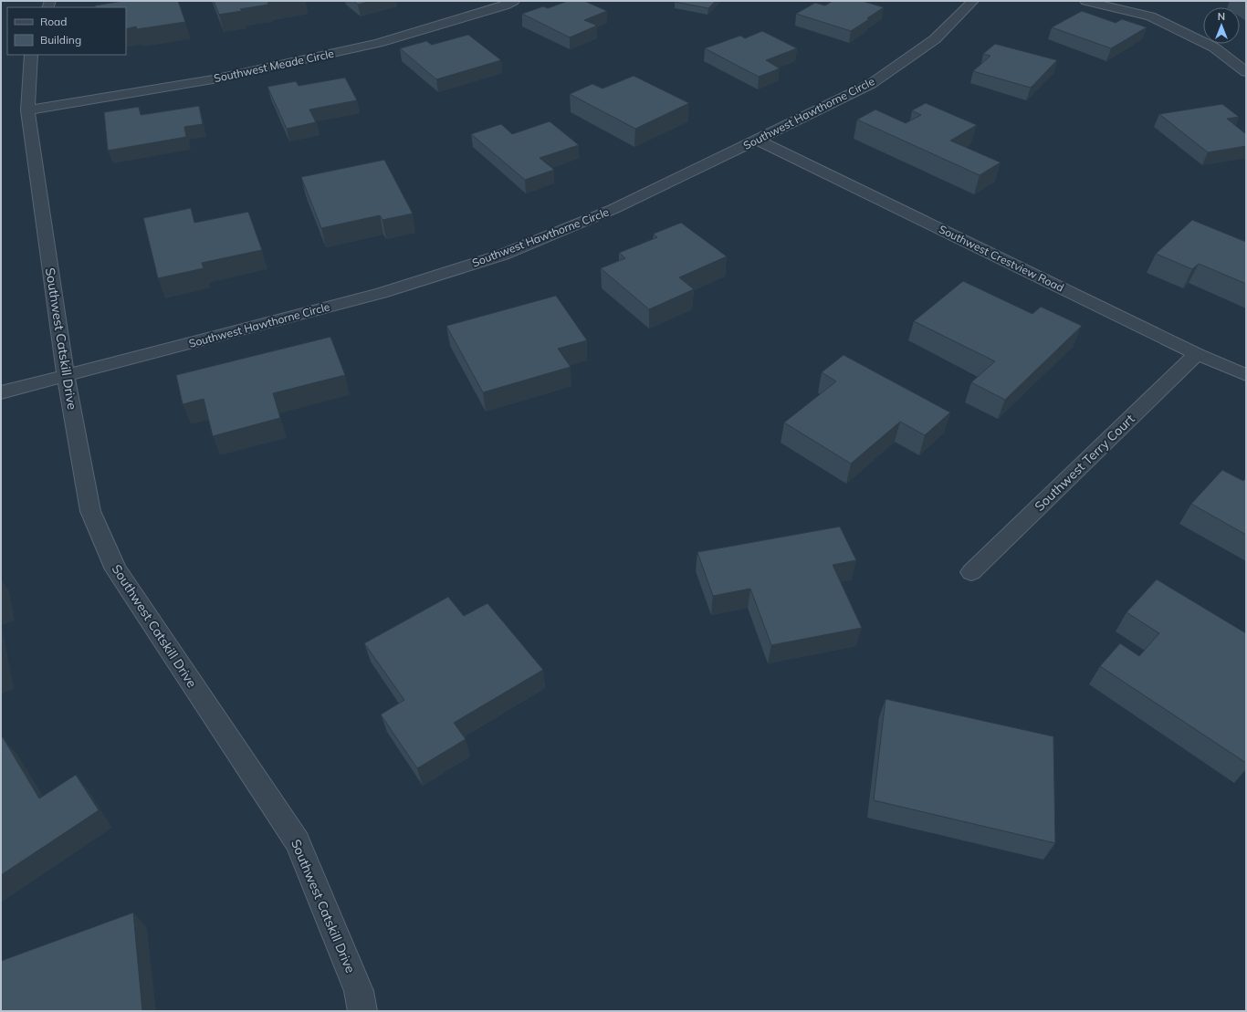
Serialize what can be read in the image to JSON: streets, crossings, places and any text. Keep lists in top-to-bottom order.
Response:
{
  "streets": {
    "street": [
      "Southwest Meade Circle",
      "Southwest Hawthorne Circle",
      "Southwest Crestview Road",
      "Southwest Catskill Drive",
      "Southwest Terry Court"
    ]
  },
  "crossings": [
    ["Southwest Meade Circle", "Southwest Catskill Drive"],
    ["Southwest Hawthorne Circle", "Southwest Crestview Road"],
    ["Southwest Hawthorne Circle", "Southwest Catskill Drive"],
    ["Southwest Crestview Road", "Southwest Terry Court"]
  ],
  "legend": ["Road", "Building"],
  "north": "top"
}
